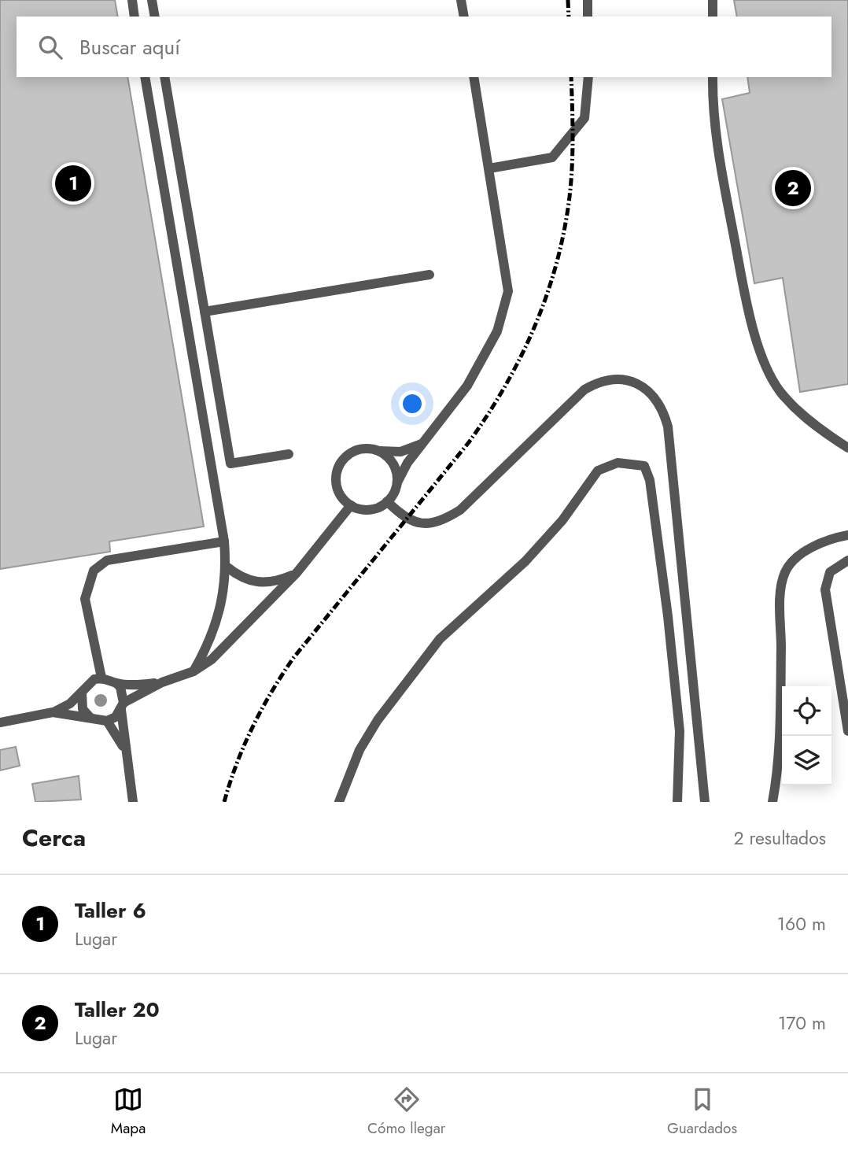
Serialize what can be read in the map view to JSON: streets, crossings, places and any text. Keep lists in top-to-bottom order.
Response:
{
  "page": {
    "search": "Buscar aquí",
    "pins": ["1", "2"],
    "heading": ["Cerca", "2 resultados"],
    "list": [
      {
        "mark": "1",
        "name": "Taller 6",
        "note": "Lugar",
        "value": "160 m"
      },
      {
        "mark": "2",
        "name": "Taller 20",
        "note": "Lugar",
        "value": "170 m"
      }
    ],
    "nav": ["Mapa", "Cómo llegar", "Guardados"]
  }
}
